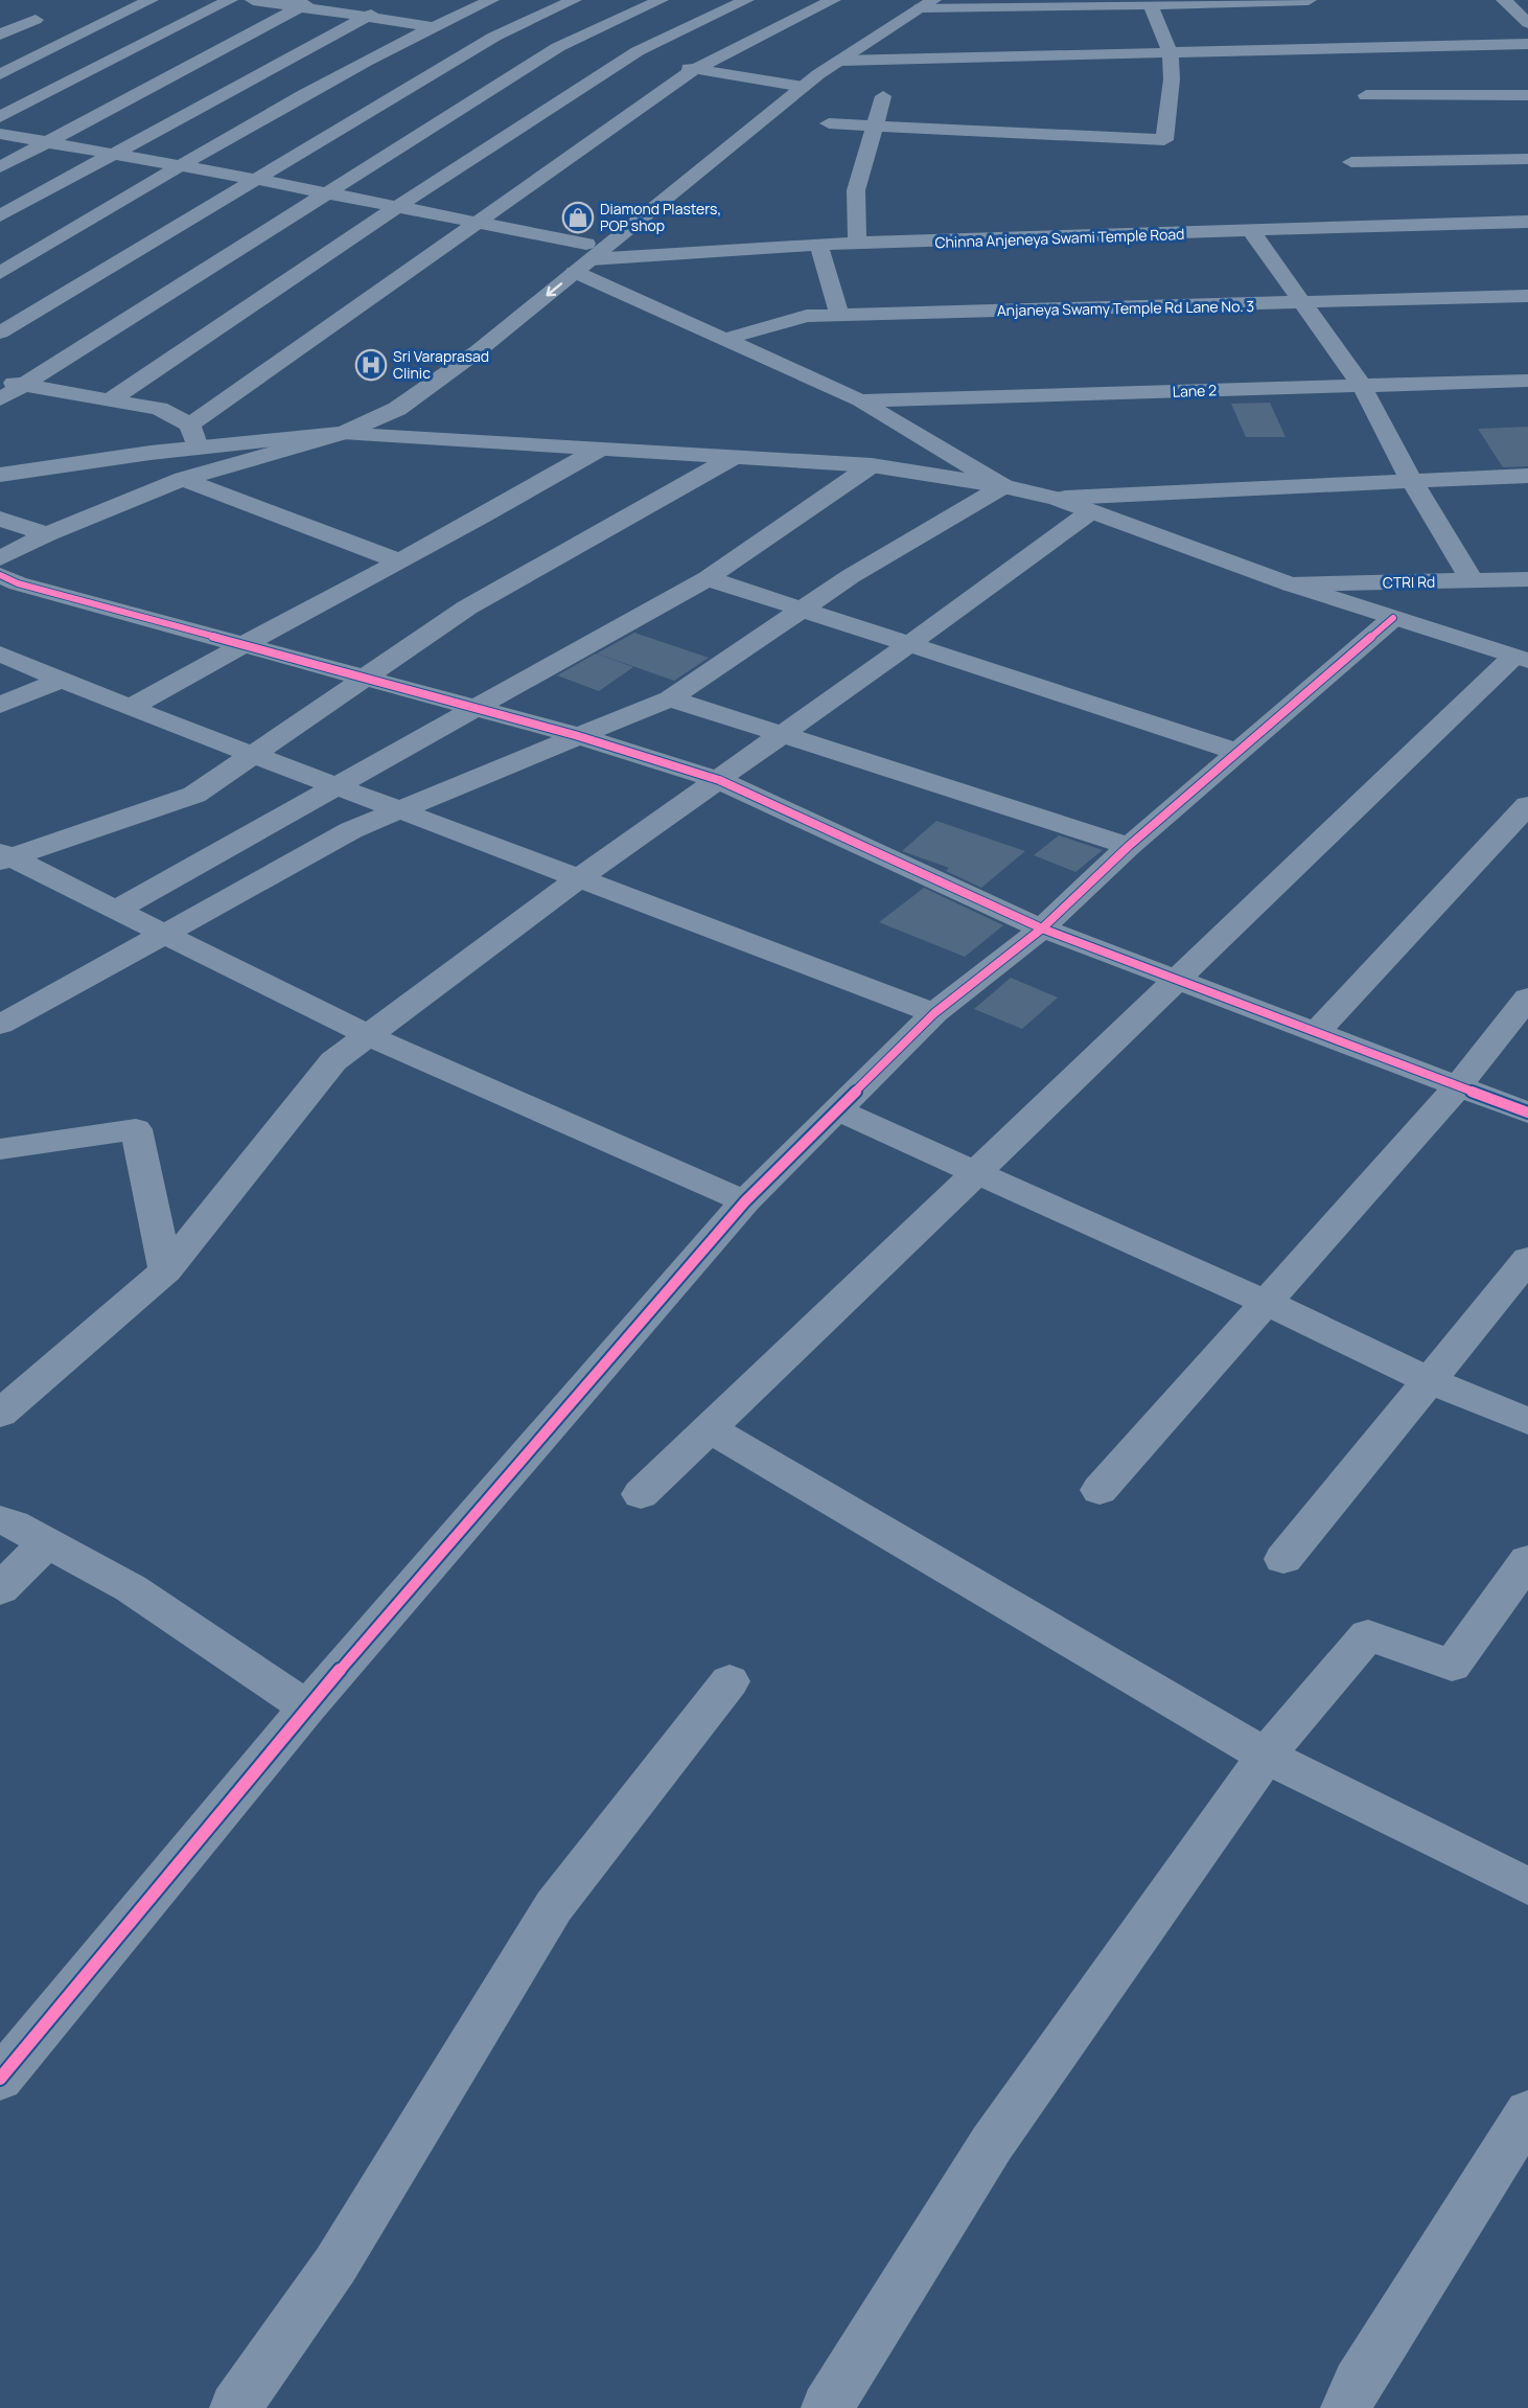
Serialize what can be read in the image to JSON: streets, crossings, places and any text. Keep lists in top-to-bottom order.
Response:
{
  "streets": {
    "street": [
      "Chinna Anjeneya Swami Temple Road",
      "Anjaneya Swamy Temple Rd Lane No. 3",
      "Lane 2",
      "CTRI Rd"
    ]
  },
  "places": {
    "shop": ["Diamond Plasters, POP shop"],
    "hospital": ["Sri Varaprasad Clinic"]
  }
}
